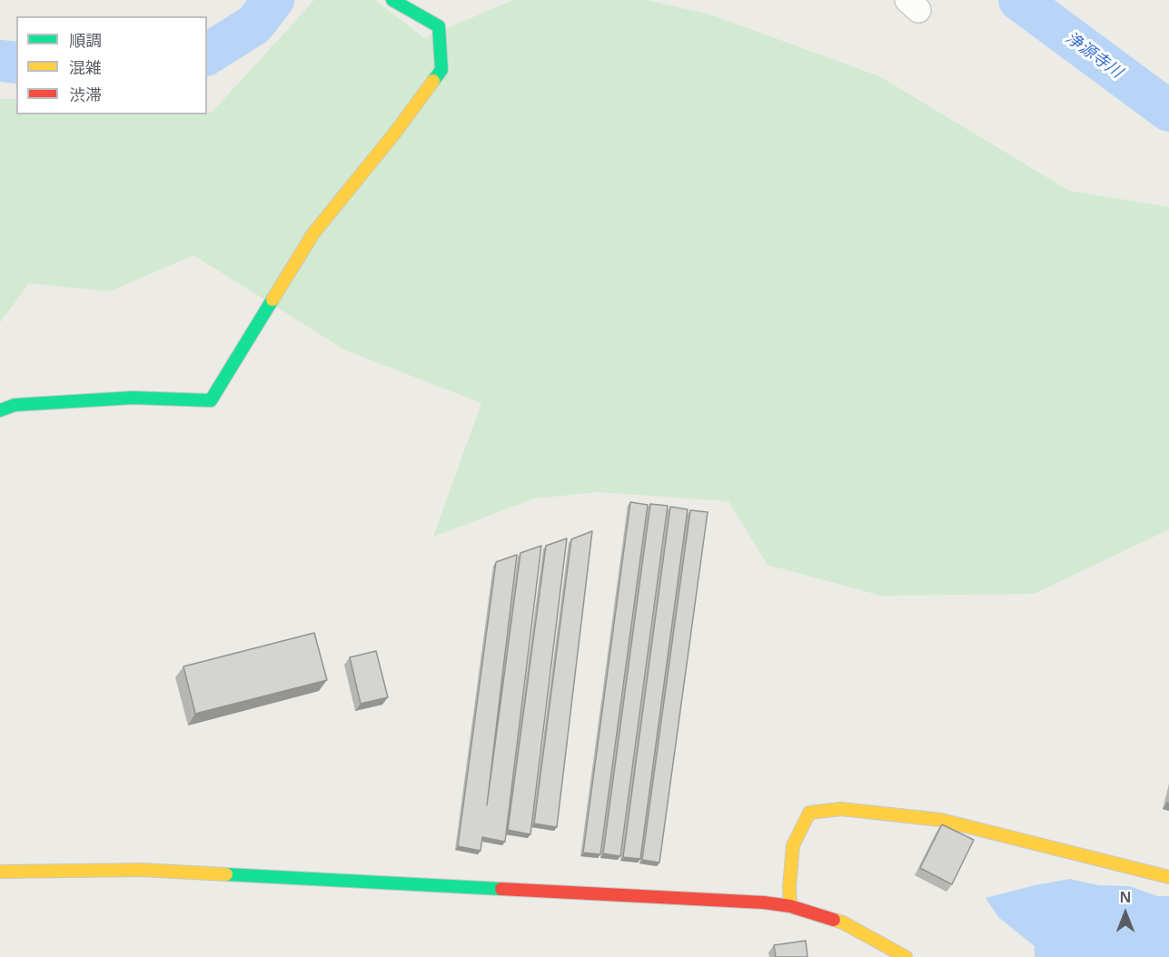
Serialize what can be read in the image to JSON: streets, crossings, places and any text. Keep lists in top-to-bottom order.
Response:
{
  "water": ["浄源寺川"],
  "legend": ["順調", "混雑", "渋滞"],
  "north": "top"
}
